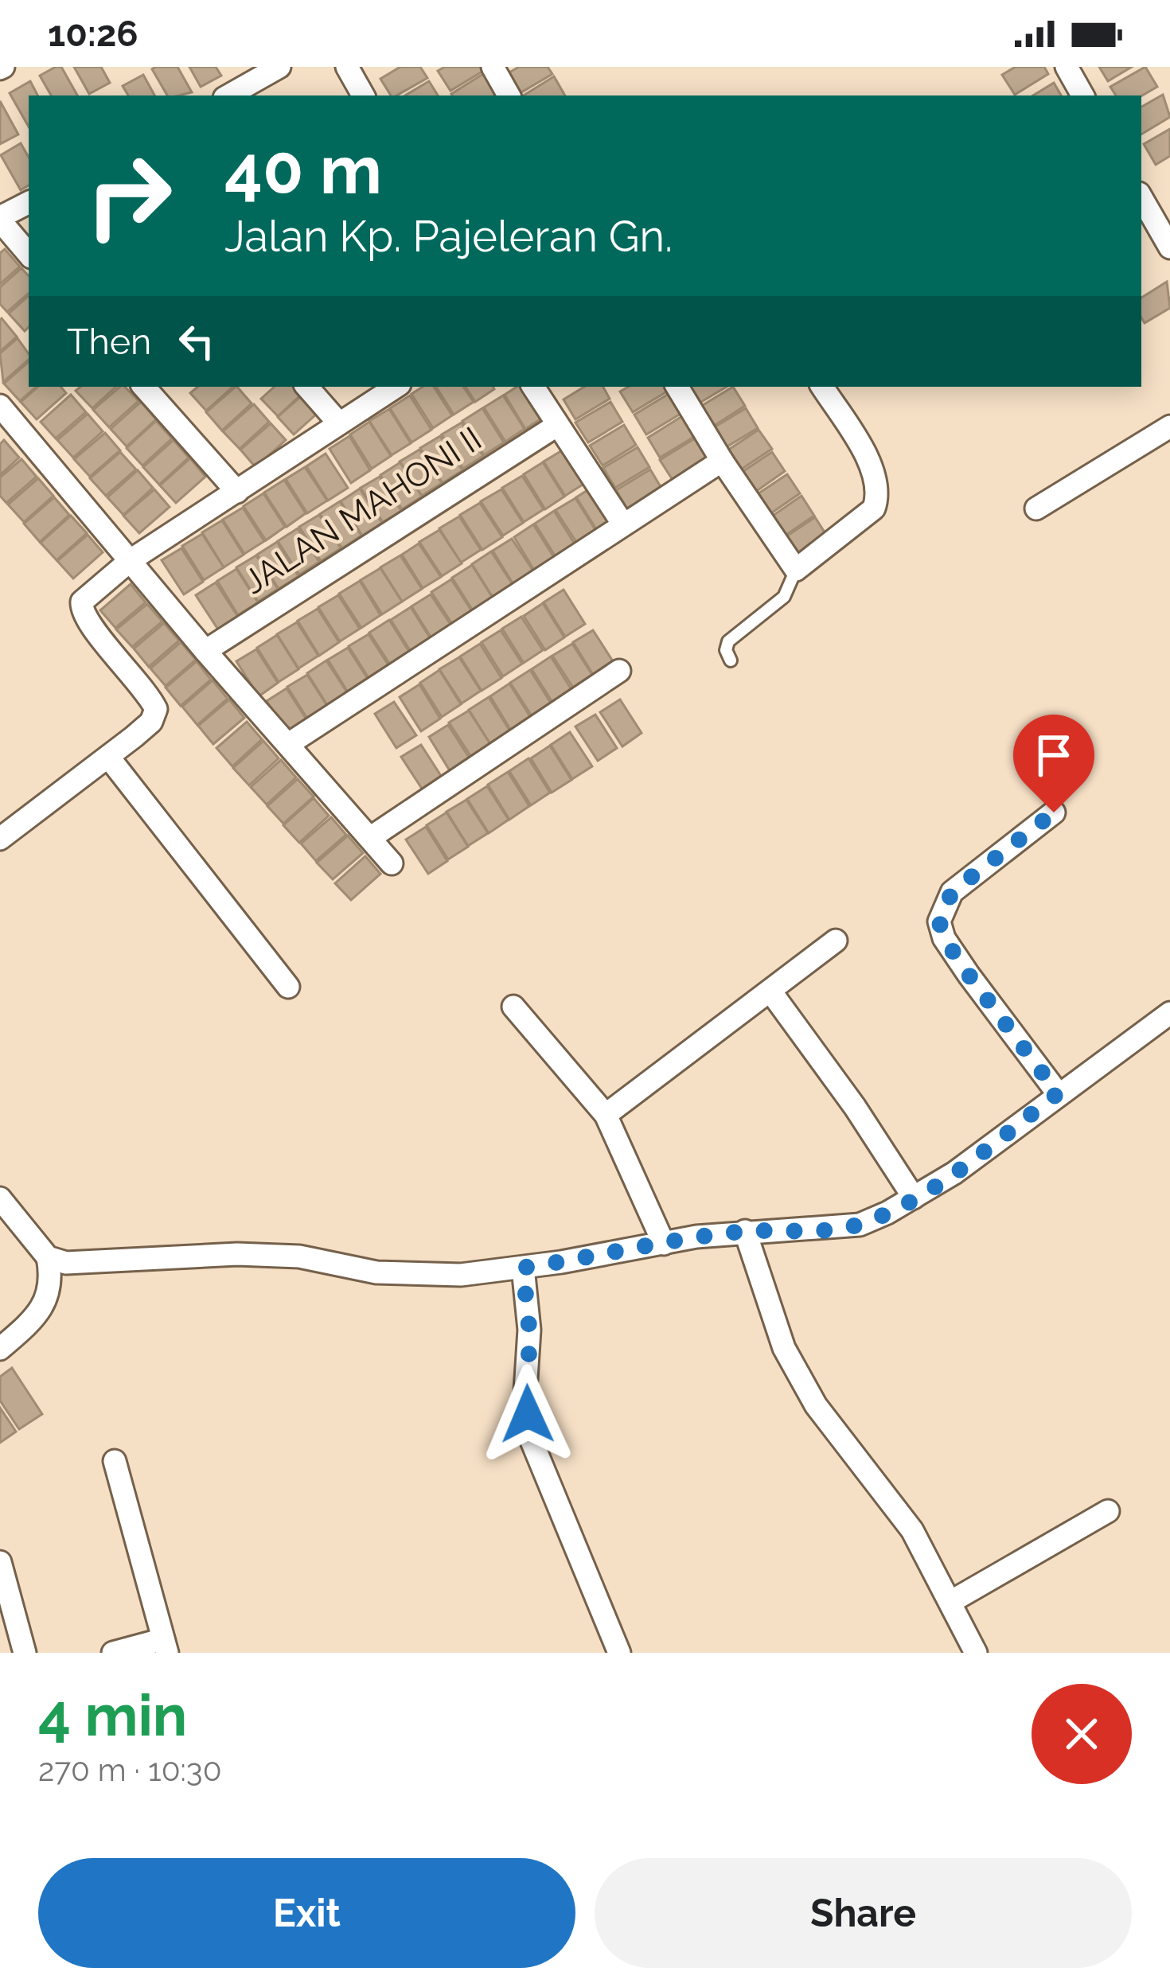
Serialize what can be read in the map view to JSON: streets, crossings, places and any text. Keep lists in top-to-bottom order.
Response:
{
  "streets": {
    "street": ["JALAN MAHONI II"]
  },
  "page": {
    "status": "10:26",
    "turn": ["40 m", "Jalan Kp. Pajeleran Gn."],
    "then": "Then",
    "heading": ["4 min", "270 m · 10:30"],
    "buttons": ["Exit", "Share"]
  }
}
